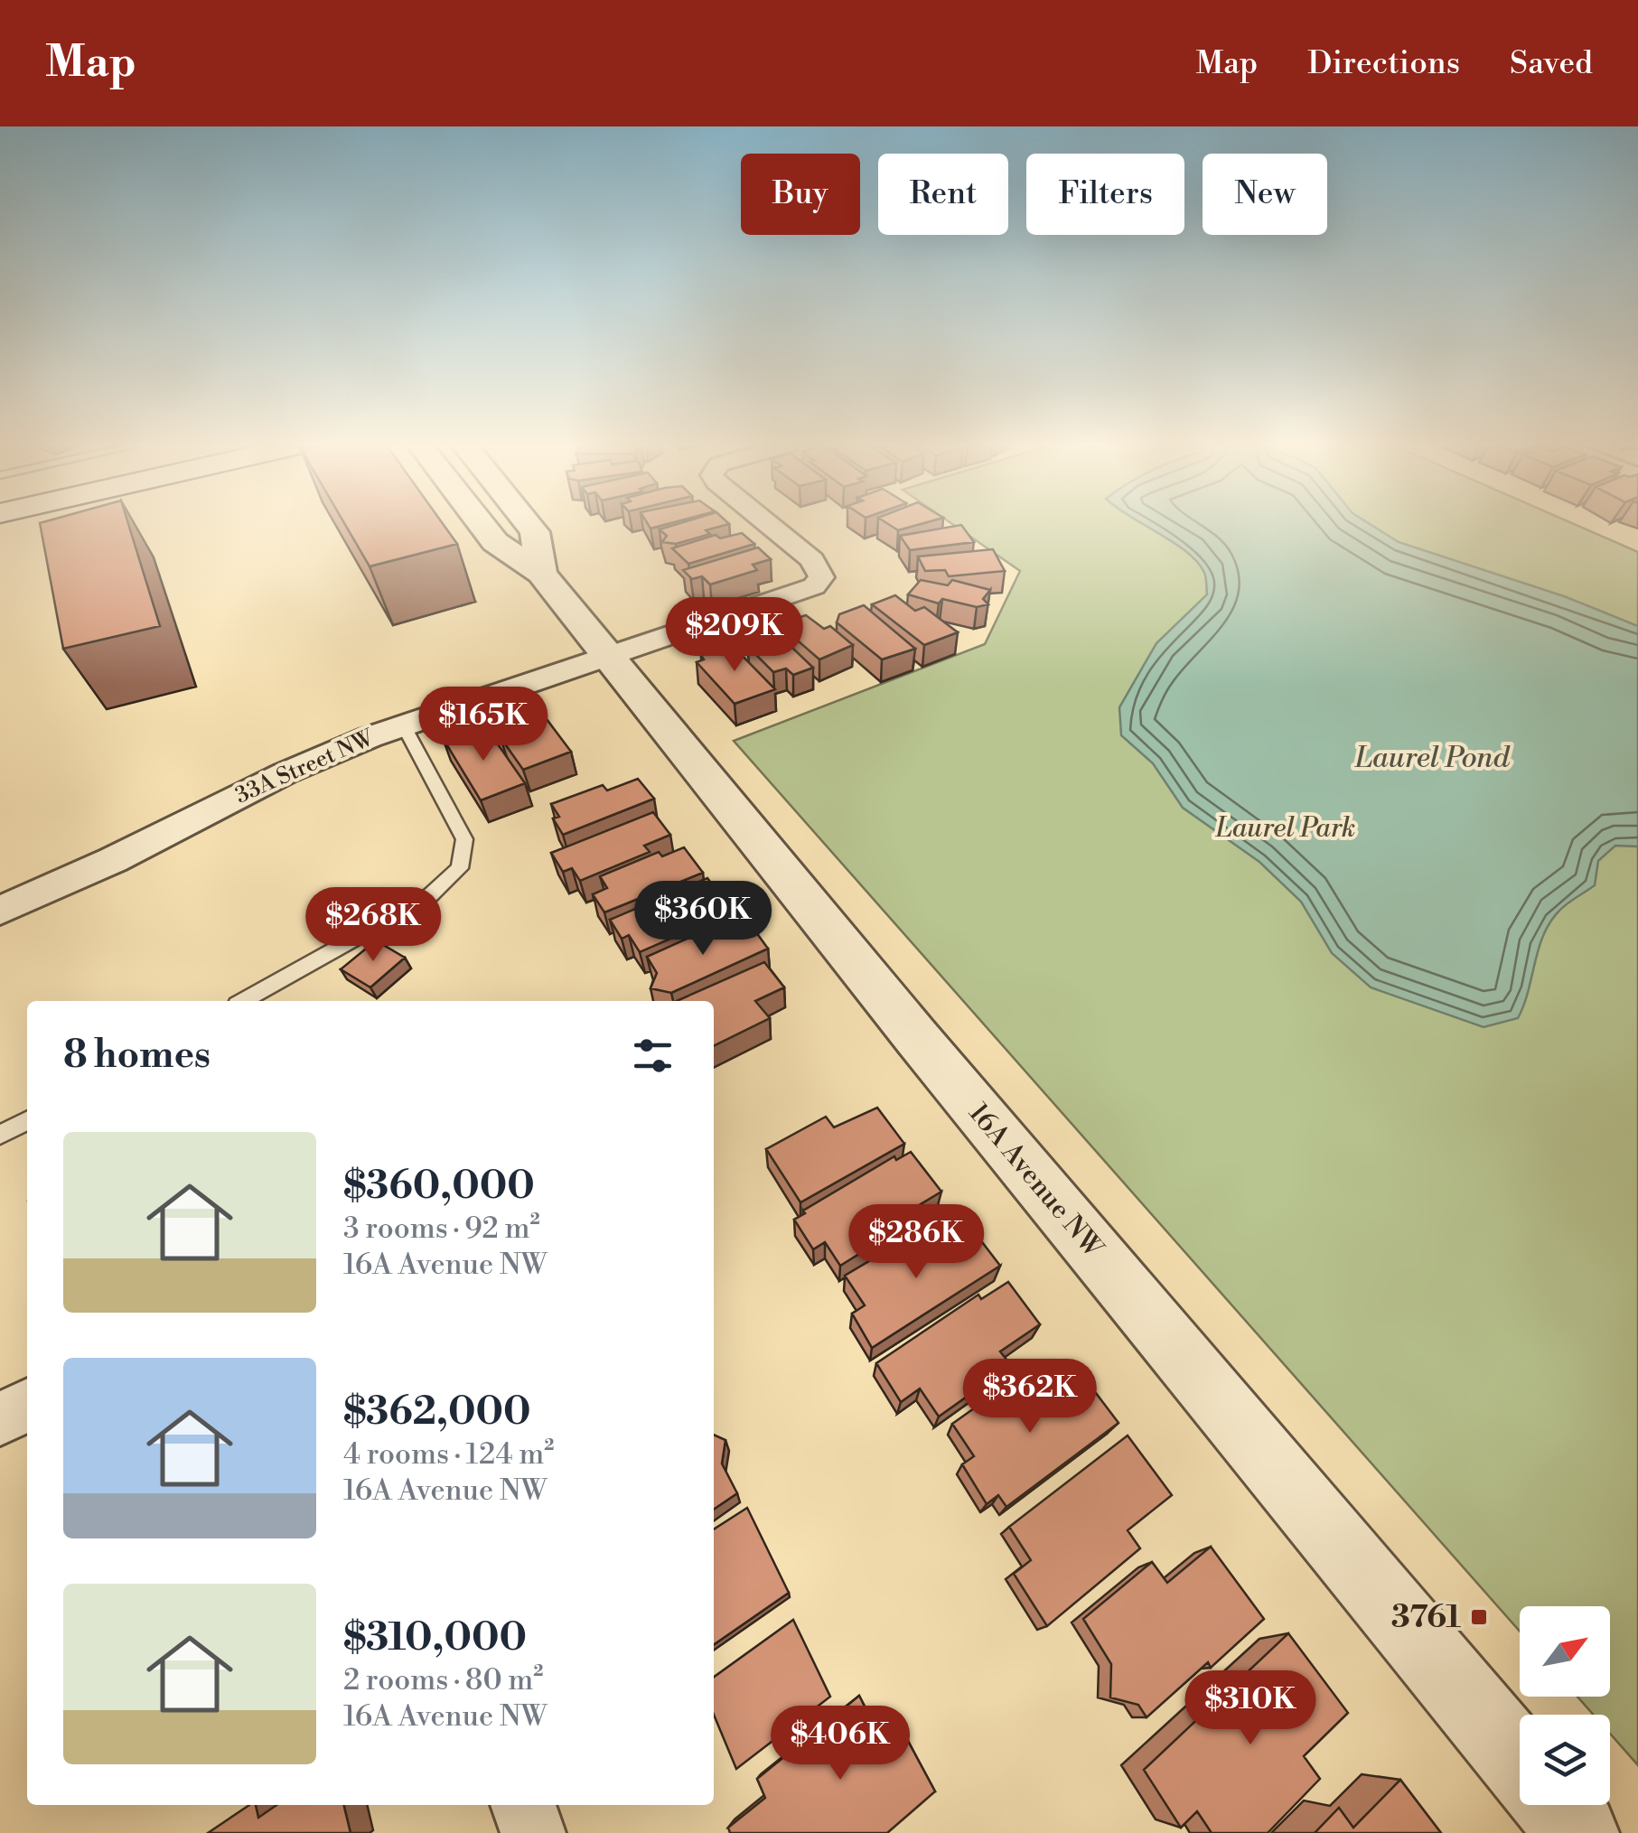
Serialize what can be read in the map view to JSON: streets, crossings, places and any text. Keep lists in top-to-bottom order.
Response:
{
  "streets": {
    "street": ["33A Street NW", "16A Avenue NW"]
  },
  "crossings": [
    ["33A Street NW", "16A Avenue NW"]
  ],
  "water": ["Laurel Pond"],
  "parks": ["Laurel Park"],
  "places": {
    "transit": ["3761"]
  },
  "north": "top right",
  "page": {
    "header": "Map",
    "nav": ["Map", "Directions", "Saved"],
    "chip": [
      "Buy",
      "Rent",
      "Filters",
      "New"
    ],
    "price": [
      "$209K",
      "$165K",
      "$360K",
      "$268K",
      "$286K",
      "$362K",
      "$310K",
      "$406K"
    ],
    "heading": "8 homes",
    "list": [
      {
        "name": "$360,000",
        "note": "3 rooms · 92 m² · 16A Avenue NW"
      },
      {
        "name": "$362,000",
        "note": "4 rooms · 124 m² · 16A Avenue NW"
      },
      {
        "name": "$310,000",
        "note": "2 rooms · 80 m² · 16A Avenue NW"
      }
    ]
  }
}
